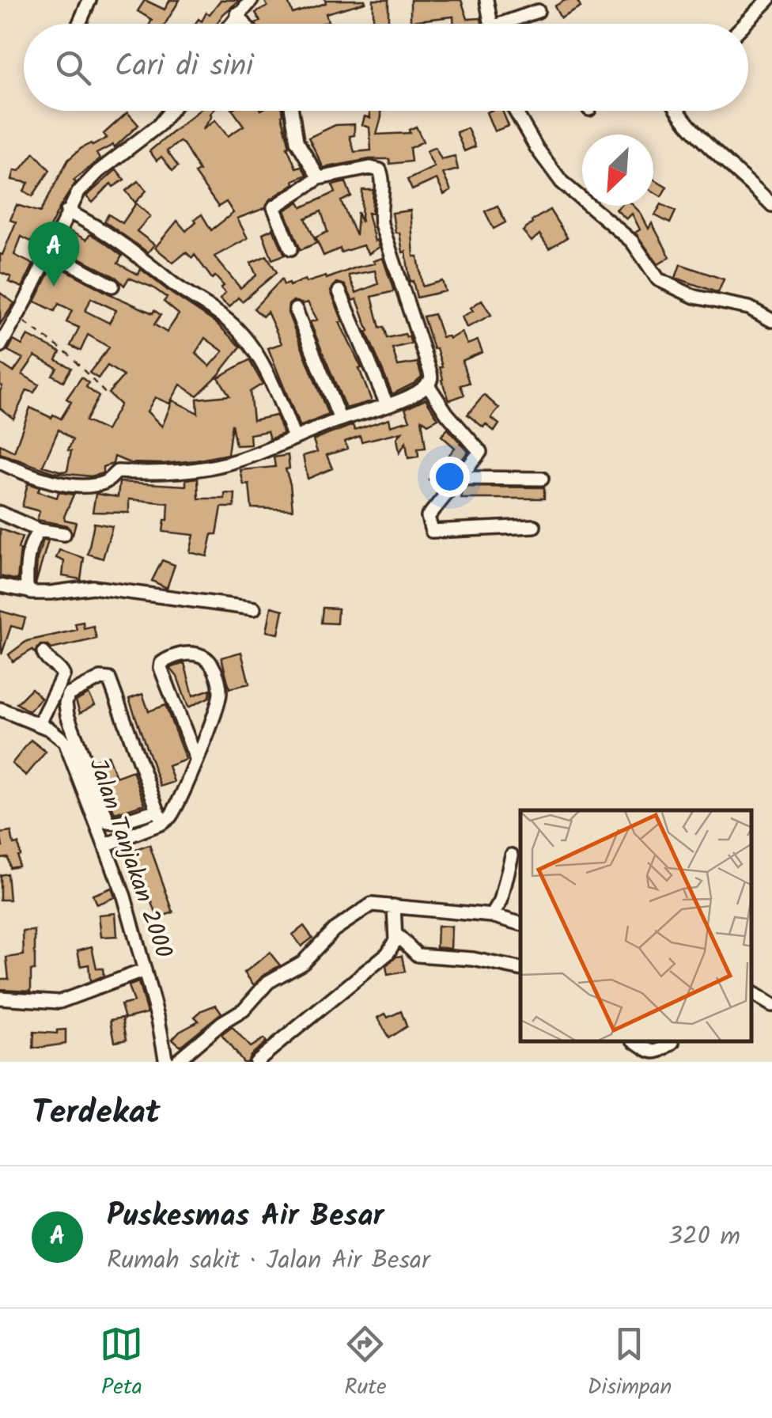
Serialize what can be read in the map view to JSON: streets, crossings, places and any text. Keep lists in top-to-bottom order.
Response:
{
  "streets": {
    "street": ["Jalan Tanjakan 2000"]
  },
  "north": "bottom left",
  "page": {
    "search": "Cari di sini",
    "pins": "A",
    "heading": "Terdekat",
    "list": [
      {
        "mark": "A",
        "name": "Puskesmas Air Besar",
        "note": "Rumah sakit · Jalan Air Besar",
        "value": "320 m"
      }
    ],
    "nav": ["Peta", "Rute", "Disimpan"]
  }
}
